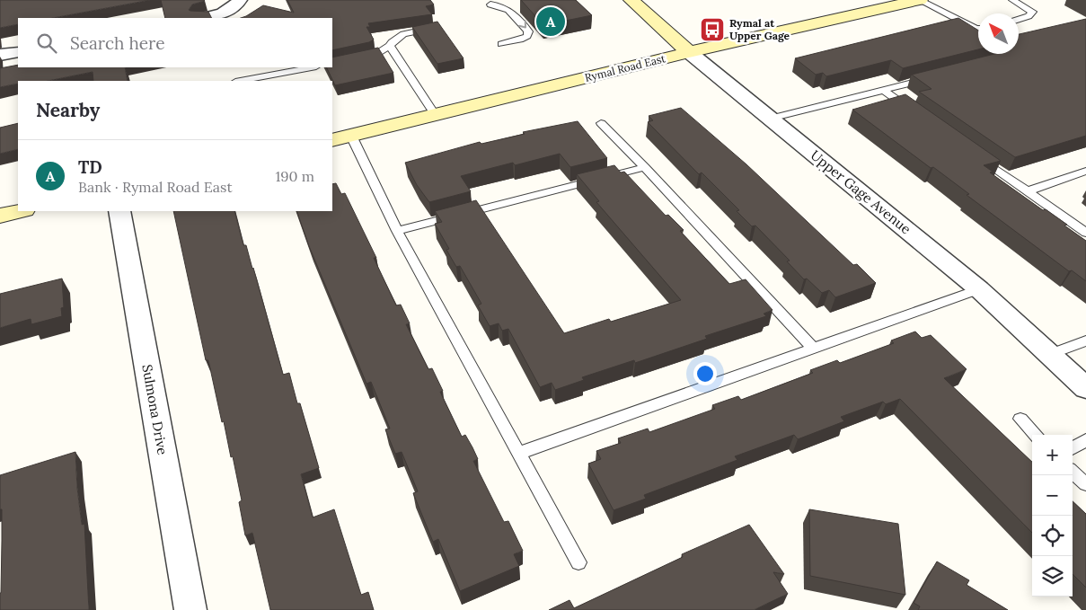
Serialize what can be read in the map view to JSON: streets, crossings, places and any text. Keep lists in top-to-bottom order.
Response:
{
  "streets": {
    "main road": ["Rymal Road East", "Upper Gage Avenue"],
    "street": ["Sulmona Drive"]
  },
  "crossings": [
    ["Rymal Road East", "Upper Gage Avenue"]
  ],
  "places": {
    "bus stop": ["Rymal at Upper Gage"]
  },
  "north": "top left",
  "page": {
    "pins": "A",
    "search": "Search here",
    "heading": "Nearby",
    "list": [
      {
        "mark": "A",
        "name": "TD",
        "note": "Bank · Rymal Road East",
        "value": "190 m"
      }
    ],
    "map_buttons": ["+", "−"]
  }
}
